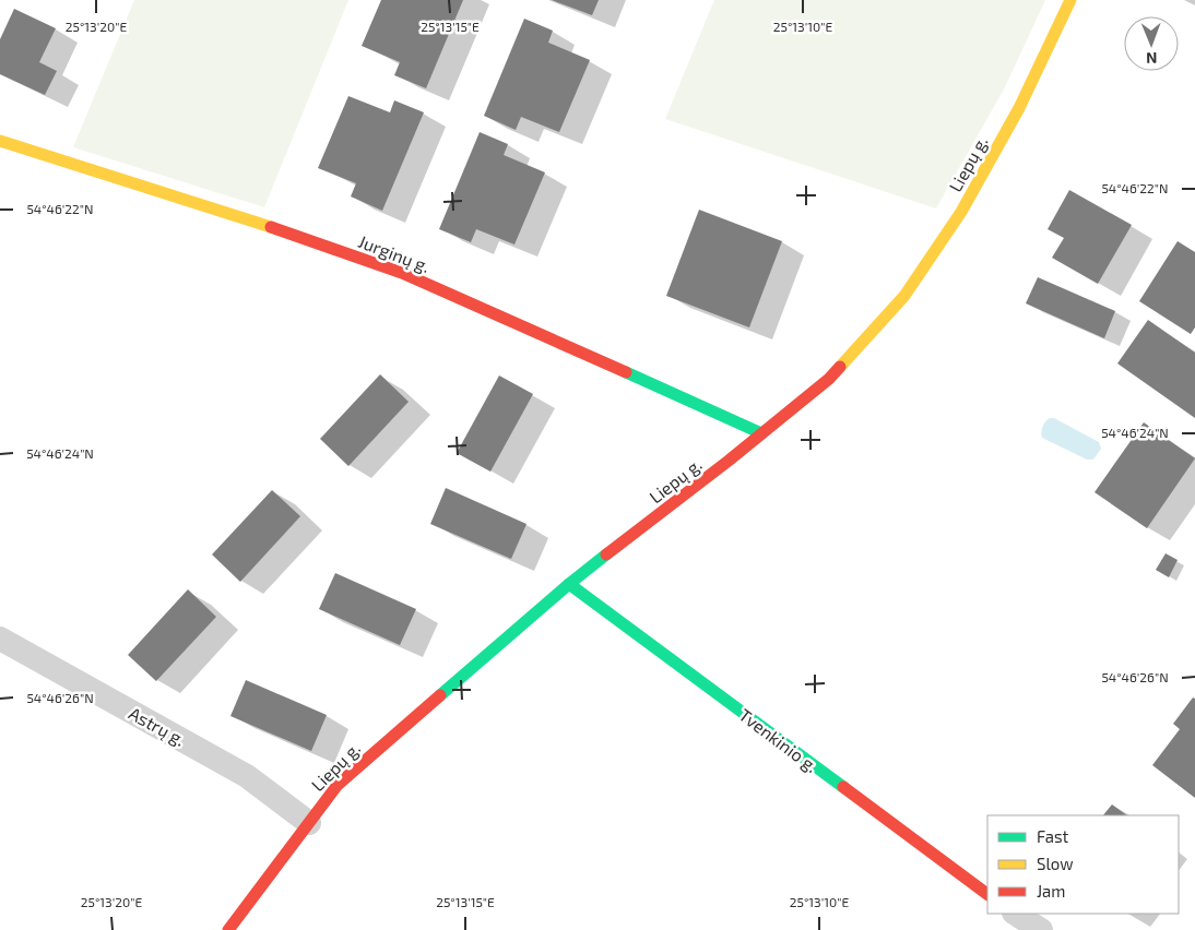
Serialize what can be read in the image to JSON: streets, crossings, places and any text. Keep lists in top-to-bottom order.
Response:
{
  "streets": {
    "street": [
      "Liepų g.",
      "Jurginų g.",
      "Astrų g.",
      "Tvenkinio g."
    ]
  },
  "crossings": [
    ["Liepų g.", "Jurginų g."],
    ["Liepų g.", "Astrų g."],
    ["Liepų g.", "Tvenkinio g."]
  ],
  "legend": ["Fast", "Slow", "Jam"],
  "north": "bottom",
  "coordinates": [
    "25°13'20\"E",
    "25°13'15\"E",
    "25°13'10\"E",
    "54°46'22\"N",
    "54°46'24\"N",
    "54°46'26\"N"
  ]
}
